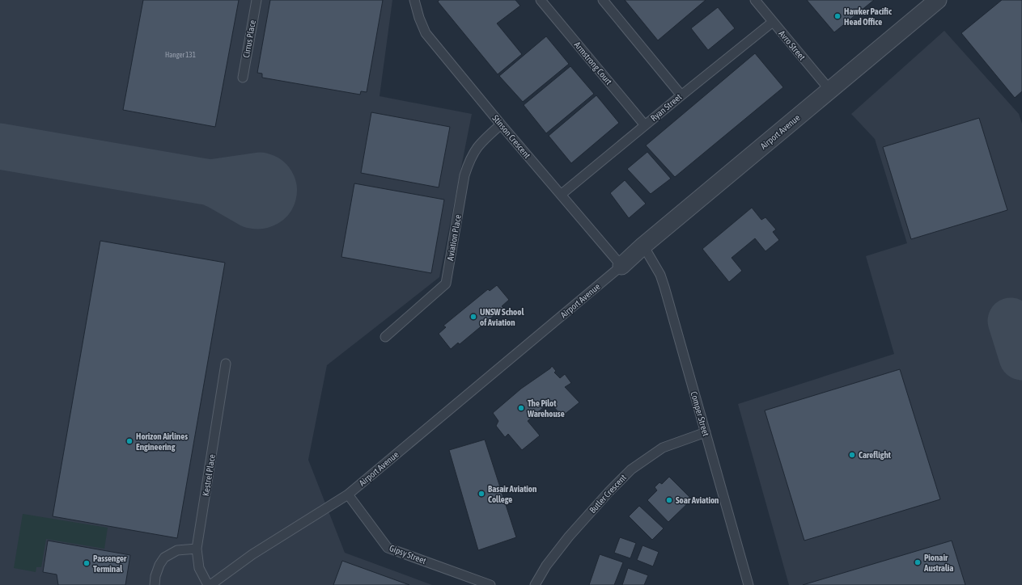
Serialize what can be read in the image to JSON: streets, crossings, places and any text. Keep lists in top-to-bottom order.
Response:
{
  "streets": {
    "street": ["Airport Avenue"],
    "lane": [
      "Cirrus Place",
      "Avro Street",
      "Armstrong Court",
      "Ryan Street",
      "Stinson Crescent",
      "Aviation Place",
      "Comper Street",
      "Kestrel Place",
      "Butler Crescent",
      "Gipsy Street"
    ]
  },
  "crossings": [
    ["Avro Street", "Ryan Street"],
    ["Avro Street", "Airport Avenue"],
    ["Armstrong Court", "Ryan Street"],
    ["Ryan Street", "Stinson Crescent"],
    ["Airport Avenue", "Stinson Crescent"],
    ["Airport Avenue", "Comper Street"],
    ["Airport Avenue", "Kestrel Place"],
    ["Airport Avenue", "Gipsy Street"],
    ["Stinson Crescent", "Aviation Place"],
    ["Comper Street", "Butler Crescent"]
  ],
  "places": [
    "Hawker Pacific Head Office",
    "UNSW School of Aviation",
    "The Pilot Warehouse",
    "Horizon Airlines Engineering",
    "Careflight",
    "Basair Aviation College",
    "Soar Aviation",
    "Pionair Australia",
    "Passenger Terminal"
  ],
  "house_numbers": ["Hanger 131"]
}
